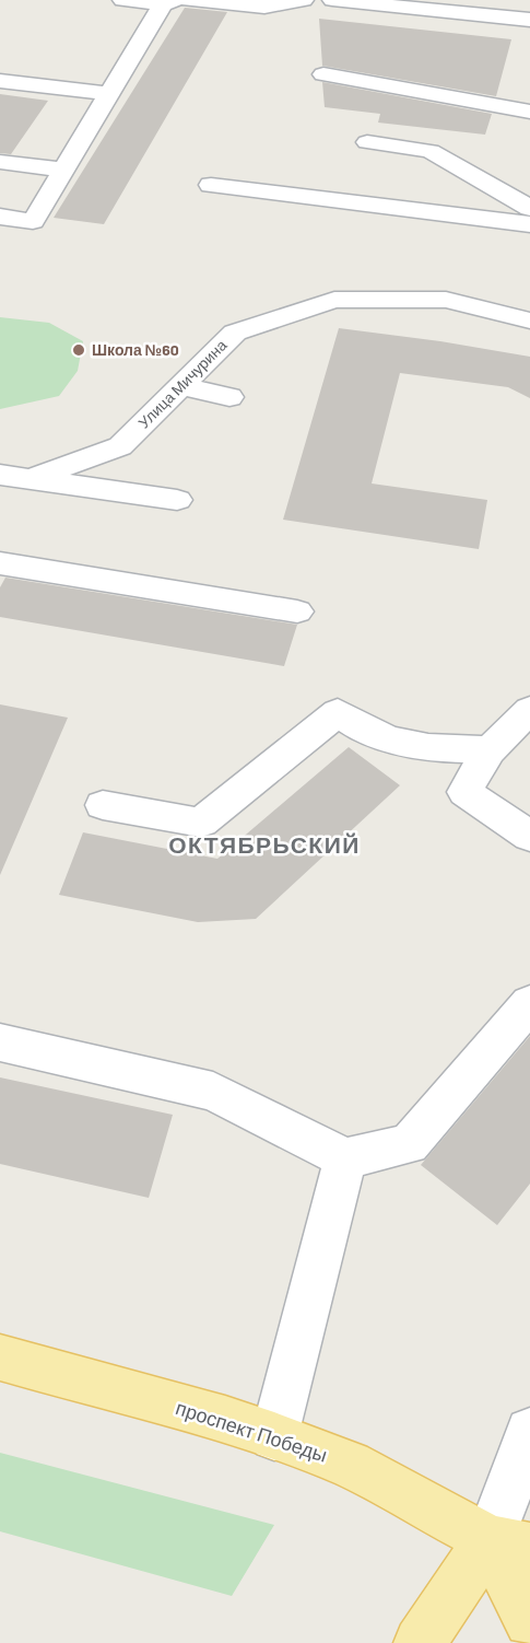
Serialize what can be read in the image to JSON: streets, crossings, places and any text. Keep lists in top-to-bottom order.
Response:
{
  "streets": {
    "main road": ["проспект Победы"],
    "street": ["Улица Мичурина"]
  },
  "districts": ["ОКТЯБРЬСКИЙ"],
  "places": ["Школа №60"]
}
